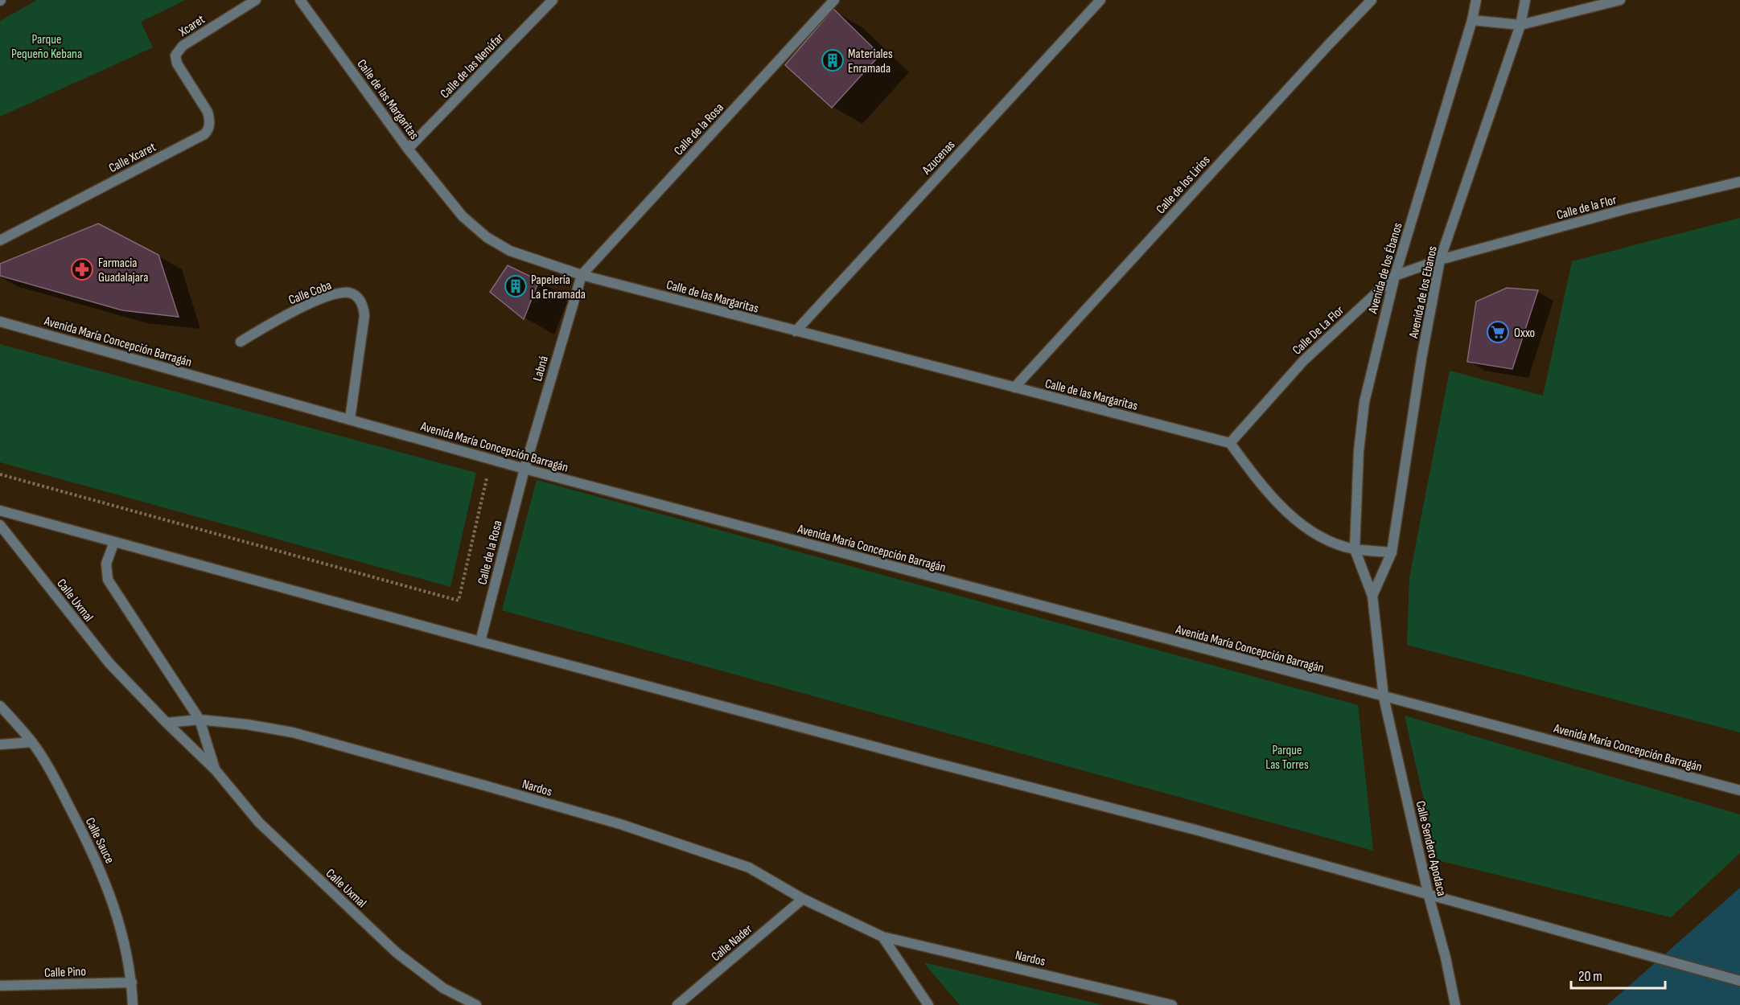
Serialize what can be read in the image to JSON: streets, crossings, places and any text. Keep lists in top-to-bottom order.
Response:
{
  "streets": {
    "street": [
      "Xcaret",
      "Calle de las Nenúfar",
      "Calle de las Margaritas",
      "Calle de la Rosa",
      "Calle Xcaret",
      "Azucenas",
      "Calle de los Lirios",
      "Calle de la Flor",
      "Avenida de los Ébanos",
      "Calle Coba",
      "Avenida de los Ebanos",
      "Calle De La Flor",
      "Avenida María Concepción Barragán",
      "Labná",
      "Calle Uxmal",
      "Nardos",
      "Calle Sauce",
      "Calle Sendero Apodaca",
      "Calle Nader",
      "Calle Pino"
    ]
  },
  "crossings": [
    ["Xcaret", "Calle Xcaret"],
    ["Calle de las Nenúfar", "Calle de las Margaritas"],
    ["Calle de las Margaritas", "Calle de la Rosa"],
    ["Calle de las Margaritas", "Azucenas"],
    ["Calle de las Margaritas", "Calle de los Lirios"],
    ["Calle de las Margaritas", "Calle De La Flor"],
    ["Calle de las Margaritas", "Labná"],
    ["Calle de la Rosa", "Avenida María Concepción Barragán"],
    ["Calle de la Rosa", "Labná"],
    ["Calle de la Flor", "Avenida de los Ebanos"],
    ["Calle de la Flor", "Calle De La Flor"],
    ["Avenida de los Ébanos", "Calle De La Flor"],
    ["Calle Coba", "Avenida María Concepción Barragán"],
    ["Avenida de los Ebanos", "Calle De La Flor"],
    ["Avenida María Concepción Barragán", "Labná"],
    ["Avenida María Concepción Barragán", "Calle Sendero Apodaca"],
    ["Calle Uxmal", "Nardos"],
    ["Nardos", "Calle Nader"],
    ["Calle Sauce", "Calle Pino"]
  ],
  "parks": ["Parque Pequeño Kebana", "Parque Las Torres"],
  "places": {
    "building": ["Materiales Enramada", "Papelería La Enramada"],
    "pharmacy": ["Farmacia Guadalajara"],
    "supermarket": ["Oxxo"]
  },
  "scale_bar": "20 m"
}
